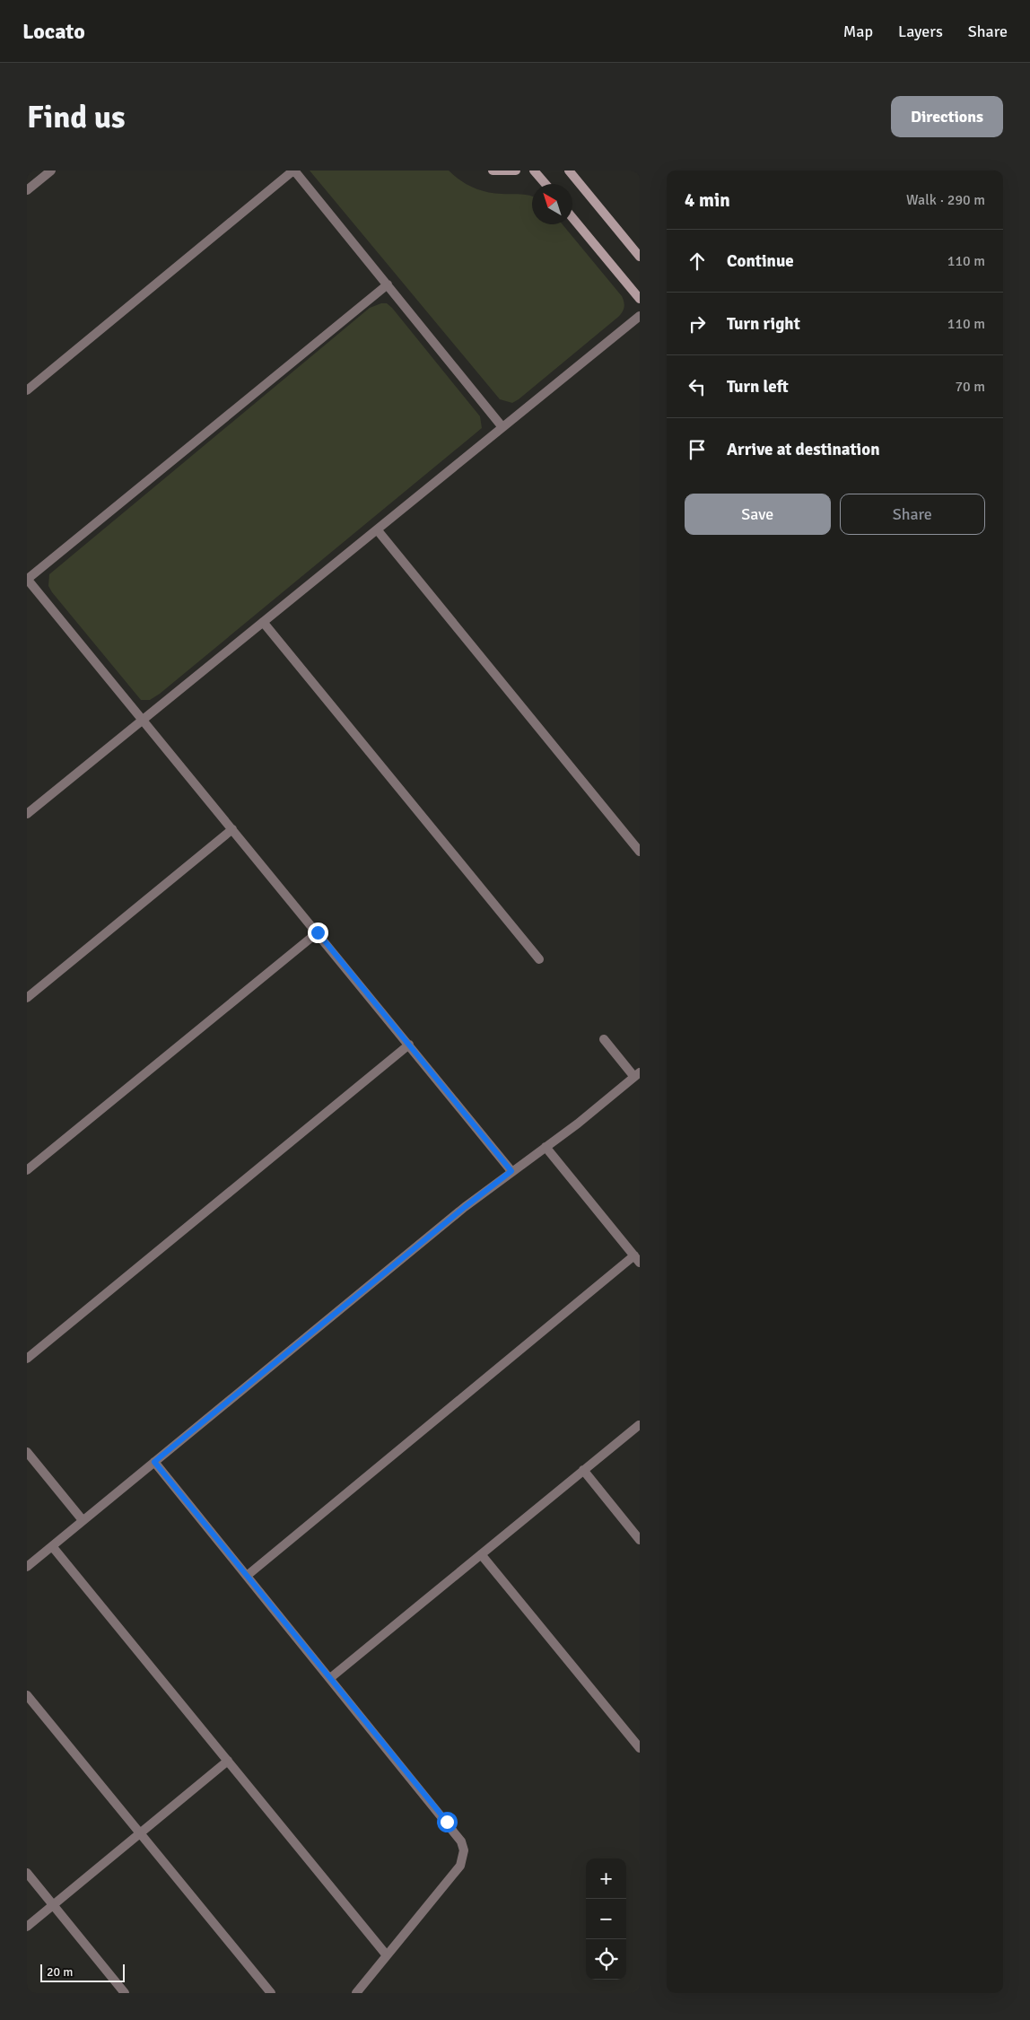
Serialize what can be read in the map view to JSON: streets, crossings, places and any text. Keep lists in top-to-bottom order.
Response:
{
  "scale_bar": "20 m",
  "north": "top left",
  "page": {
    "header": "Locato",
    "nav": ["Map", "Layers", "Share"],
    "buttons": [
      "Directions",
      ["Save", "Share"]
    ],
    "title": "Find us",
    "heading": ["4 min", "Walk · 290 m"],
    "list": [
      ["Continue", "110 m"],
      ["Turn right", "110 m"],
      ["Turn left", "70 m"],
      "Arrive at destination"
    ],
    "map_buttons": ["+", "−"],
    "scale": "20 m"
  }
}
